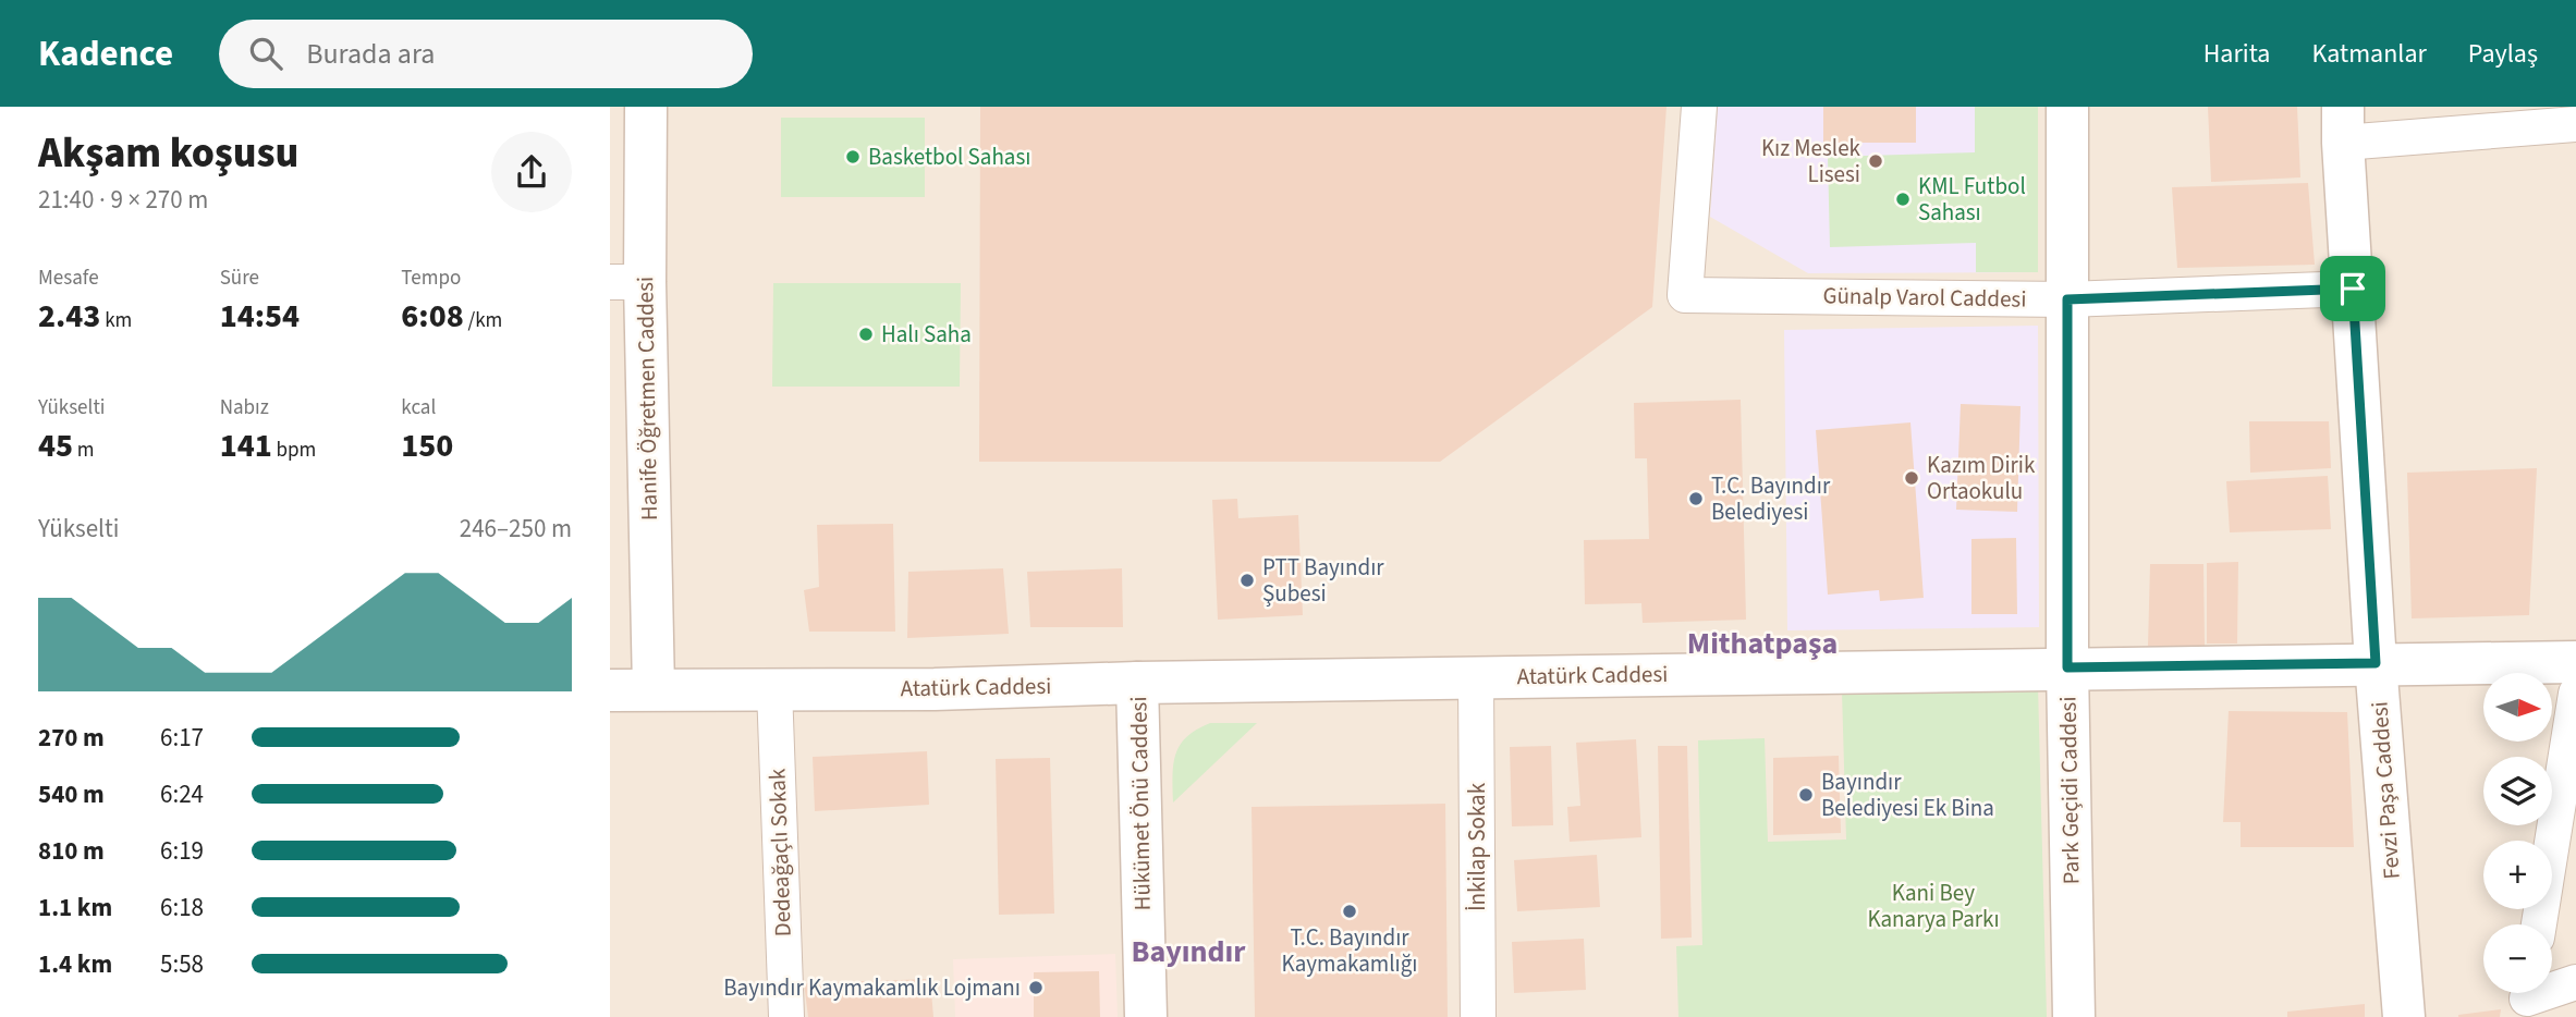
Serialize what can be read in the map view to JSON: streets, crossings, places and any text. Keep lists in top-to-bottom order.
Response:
{
  "streets": {
    "street": [
      "Günalp Varol Caddesi",
      "Hanife Öğretmen Caddesi",
      "Atatürk Caddesi",
      "Park Geçidi Caddesi",
      "Fevzi Paşa Caddesi",
      "Hükümet Önü Caddesi",
      "İnkilap Sokak",
      "Dedeağaçlı Sokak"
    ]
  },
  "crossings": [
    ["Günalp Varol Caddesi", "Park Geçidi Caddesi"],
    ["Günalp Varol Caddesi", "Fevzi Paşa Caddesi"],
    ["Hanife Öğretmen Caddesi", "Atatürk Caddesi"],
    ["Atatürk Caddesi", "Park Geçidi Caddesi"],
    ["Atatürk Caddesi", "Fevzi Paşa Caddesi"],
    ["Atatürk Caddesi", "Hükümet Önü Caddesi"],
    ["Atatürk Caddesi", "İnkilap Sokak"],
    ["Atatürk Caddesi", "Dedeağaçlı Sokak"]
  ],
  "districts": ["Mithatpaşa", "Bayındır"],
  "parks": ["Kani Bey Kanarya Parkı"],
  "places": [
    "Basketbol Sahası",
    "Kız Meslek Lisesi",
    "KML Futbol Sahası",
    "Halı Saha",
    "Kazım Dirik Ortaokulu",
    "T.C. Bayındır Belediyesi",
    "PTT Bayındır Şubesi",
    "Bayındır Belediyesi Ek Bina",
    "T.C. Bayındır Kaymakamlığı",
    "Bayındır Kaymakamlık Lojmanı"
  ],
  "north": "right",
  "page": {
    "header": "Kadence",
    "search": "Burada ara",
    "nav": ["Harita", "Katmanlar", "Paylaş"],
    "heading": ["Akşam koşusu", "21:40 · 9 × 270 m"],
    "stats": [
      ["Mesafe", "2.43 km"],
      ["Süre", "14:54"],
      ["Tempo", "6:08 /km"],
      ["Yükselti", "45 m"],
      ["Nabız", "141 bpm"],
      ["kcal", "150"]
    ],
    "chart": ["Yükselti", "246–250 m"],
    "map_buttons": ["+", "−"],
    "list": [
      {
        "name": "270 m",
        "note": "6:17"
      },
      {
        "name": "540 m",
        "note": "6:24"
      },
      {
        "name": "810 m",
        "note": "6:19"
      },
      {
        "name": "1.1 km",
        "note": "6:18"
      },
      {
        "name": "1.4 km",
        "note": "5:58"
      }
    ]
  }
}
